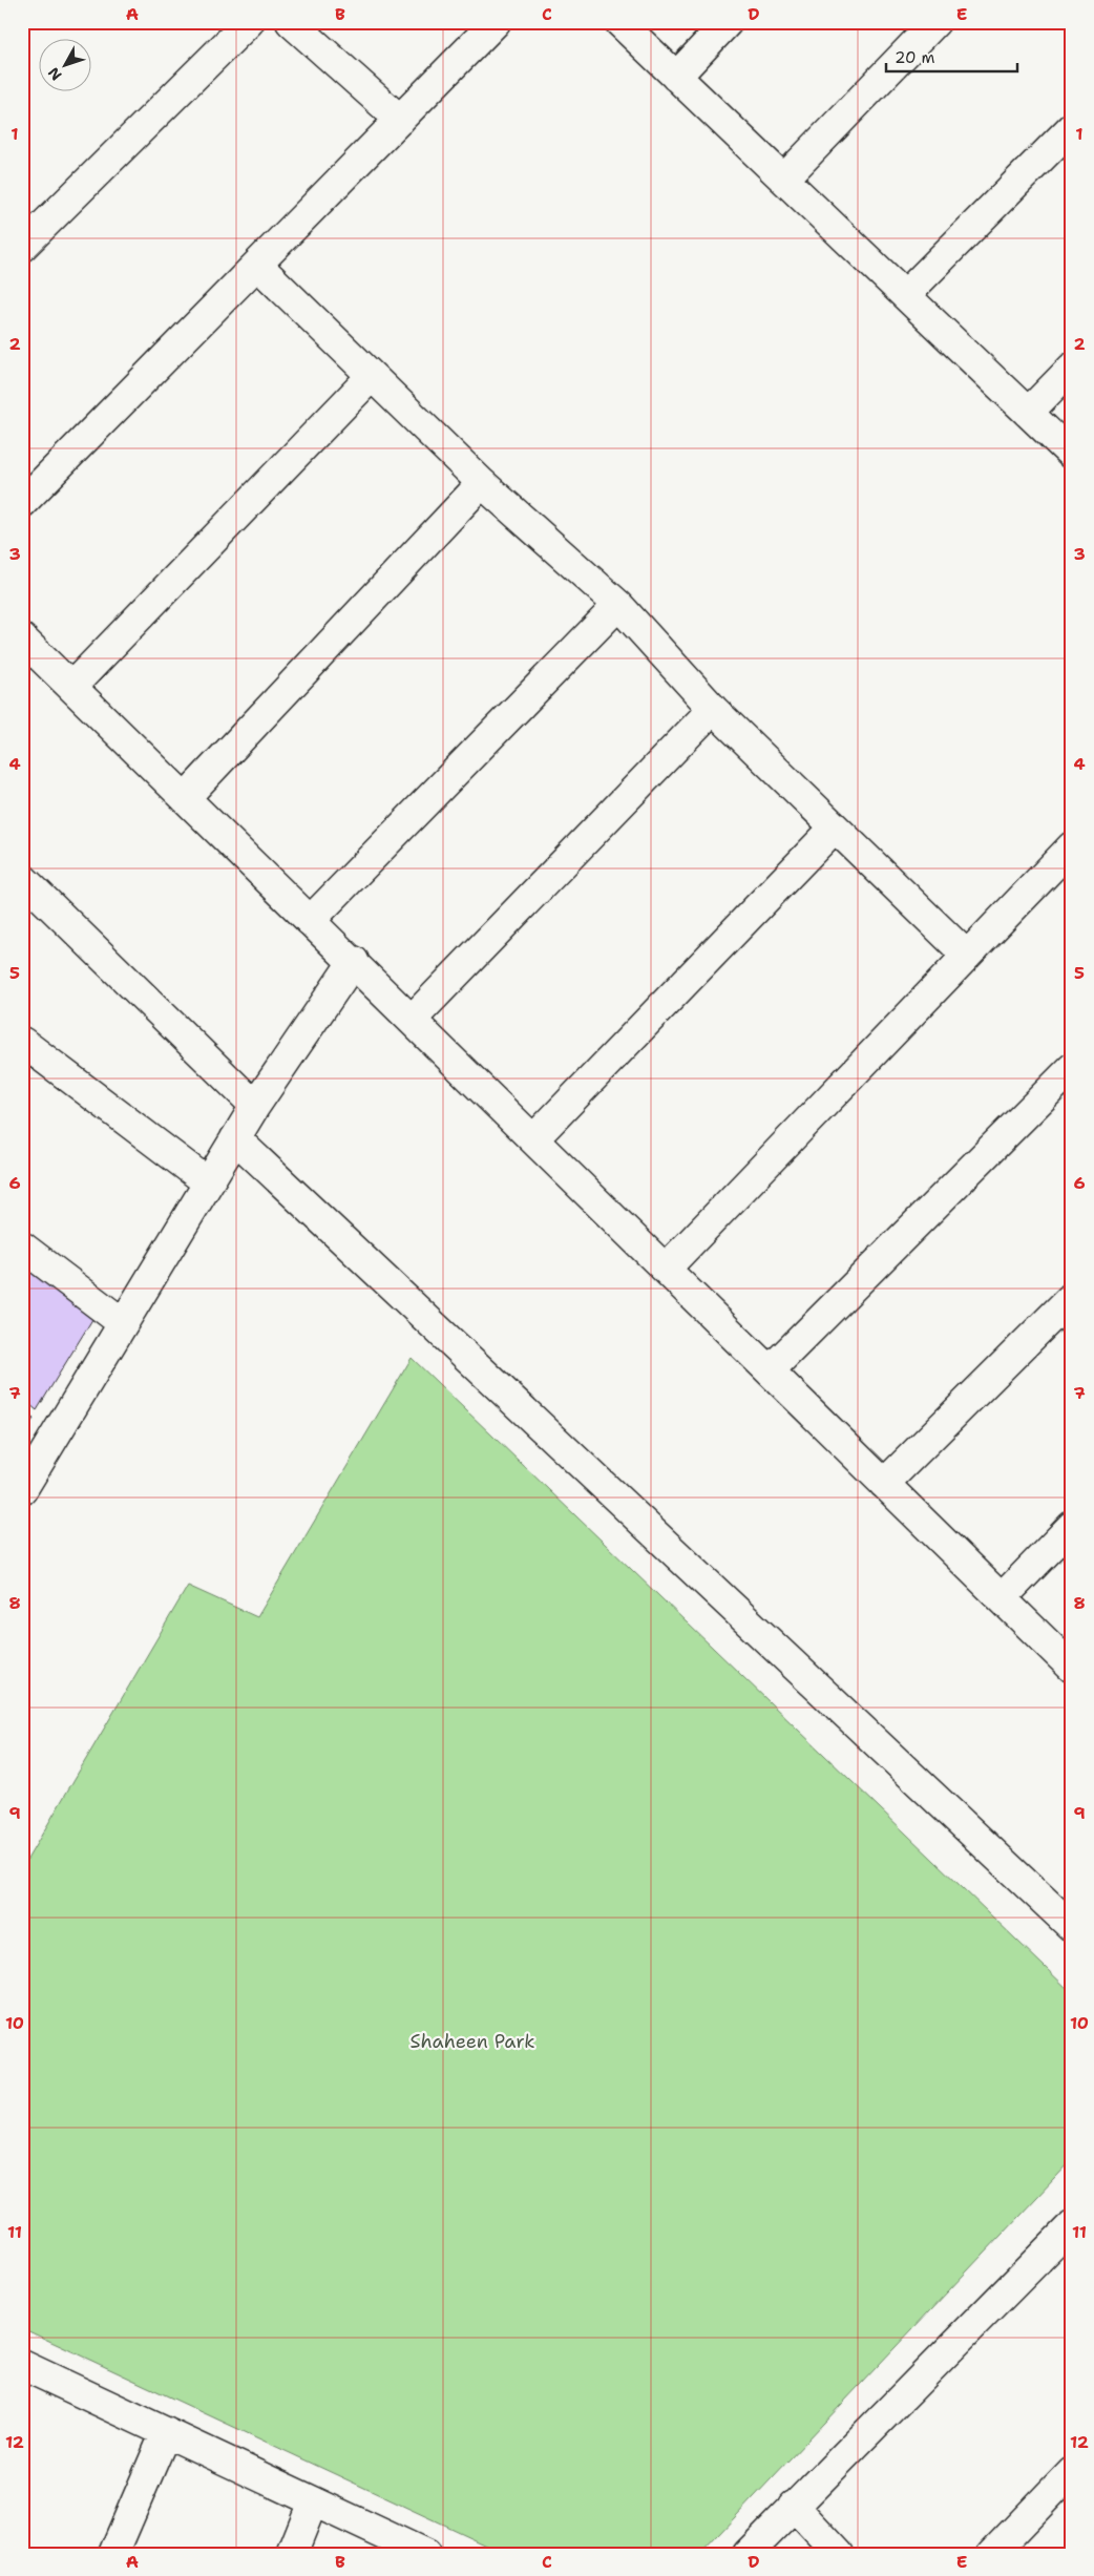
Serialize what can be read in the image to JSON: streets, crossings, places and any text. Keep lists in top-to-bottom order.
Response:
{
  "parks": ["Shaheen Park"],
  "scale_bar": "20 m",
  "north": "bottom left",
  "grid": {
    "columns": [
      "A",
      "B",
      "C",
      "D",
      "E"
    ],
    "rows": [
      "1",
      "2",
      "3",
      "4",
      "5",
      "6",
      "7",
      "8",
      "9",
      "10",
      "11",
      "12"
    ]
  }
}
